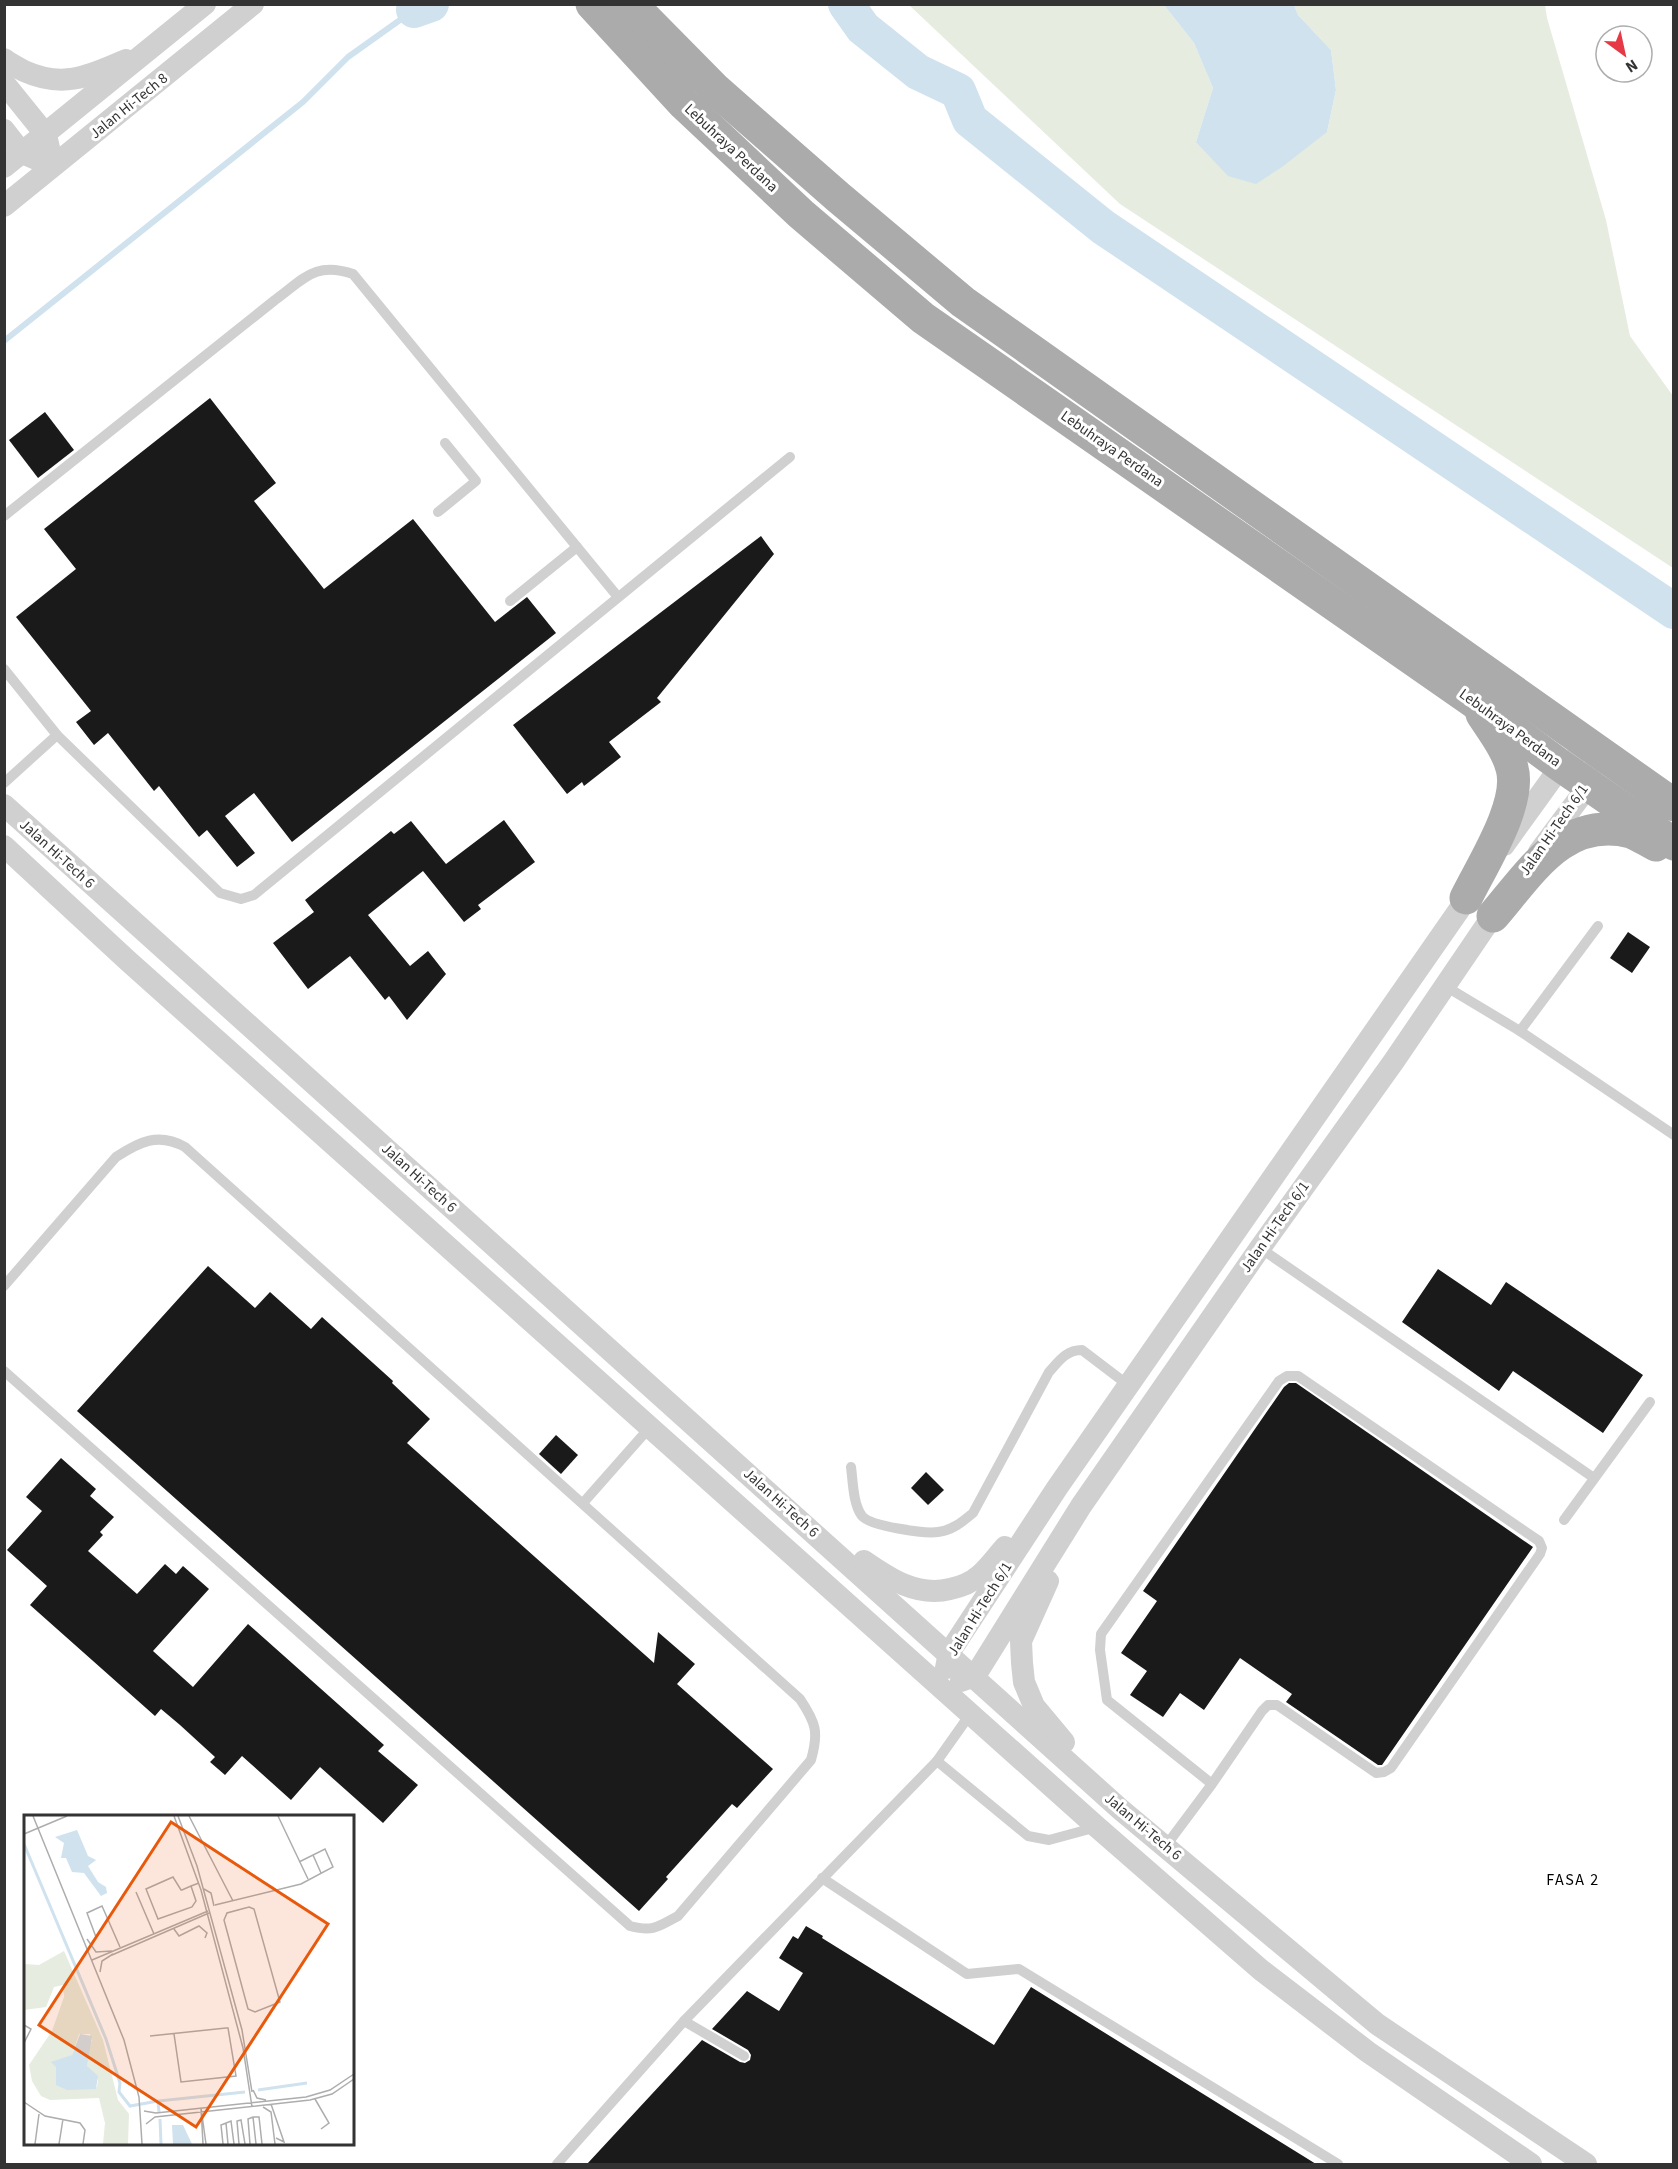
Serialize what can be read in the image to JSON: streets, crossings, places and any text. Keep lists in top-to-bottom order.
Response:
{
  "streets": {
    "main road": ["Lebuhraya Perdana"],
    "street": ["Jalan Hi-Tech 8", "Jalan Hi-Tech 6/1", "Jalan Hi-Tech 6"]
  },
  "crossings": [
    ["Lebuhraya Perdana", "Jalan Hi-Tech 6/1"],
    ["Jalan Hi-Tech 6/1", "Jalan Hi-Tech 6"]
  ],
  "districts": ["FASA 2"],
  "north": "bottom right"
}
